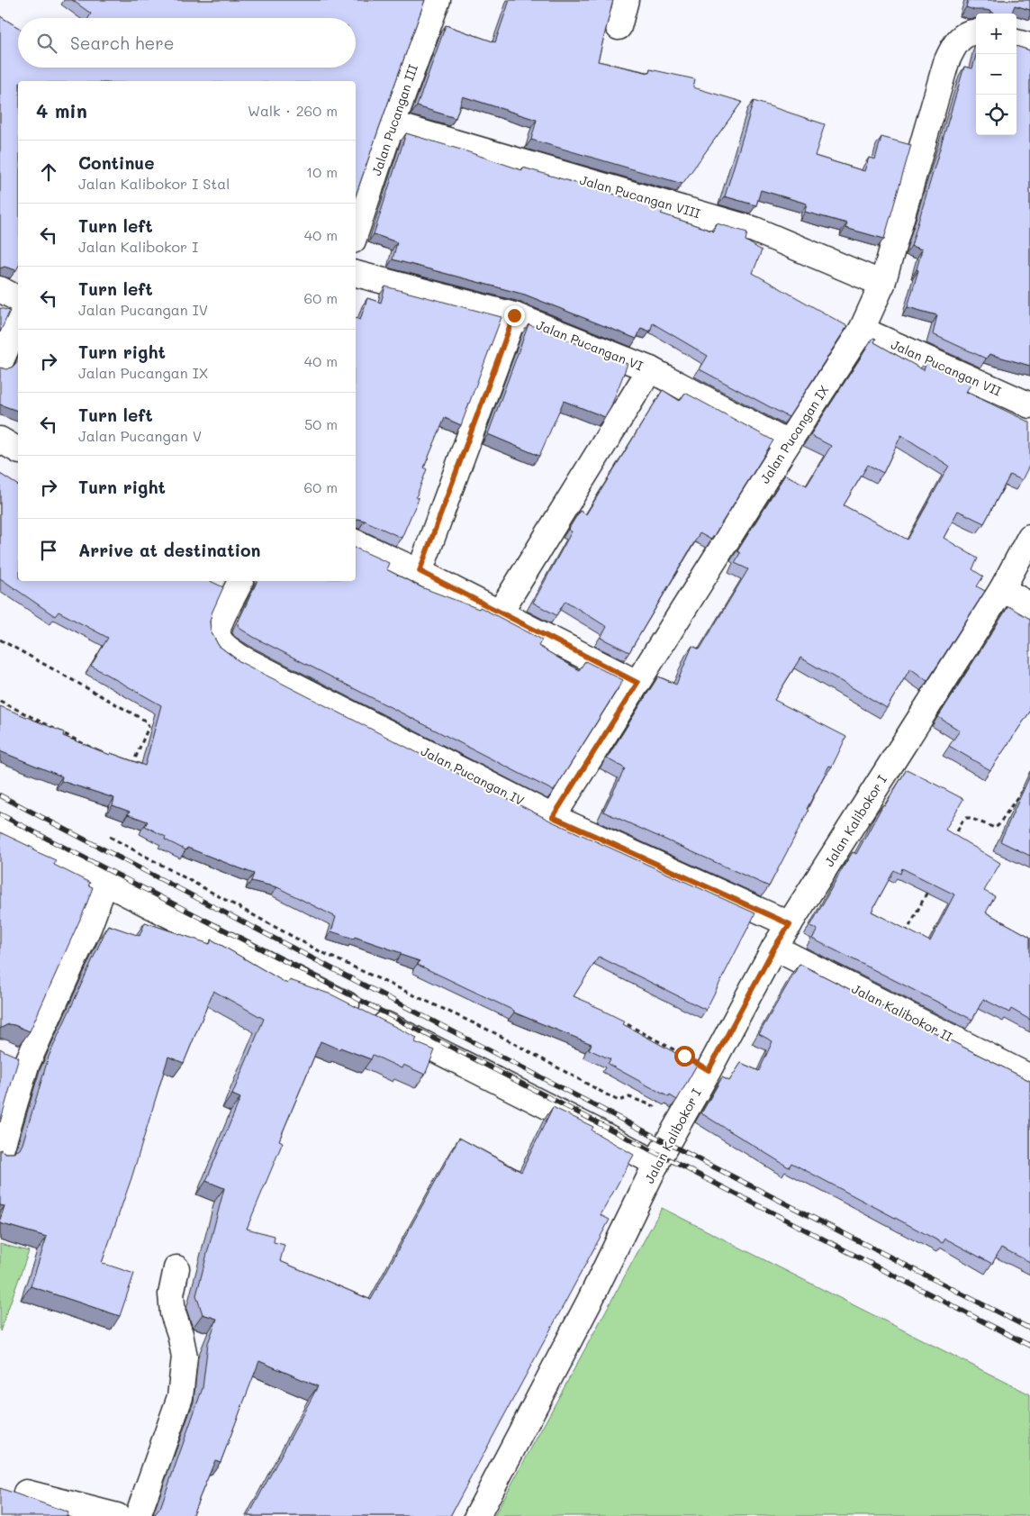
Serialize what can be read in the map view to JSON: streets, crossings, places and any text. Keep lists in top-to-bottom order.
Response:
{
  "streets": {
    "street": [
      "Jalan Pucangan III",
      "Jalan Pucangan VIII",
      "Jalan Pucangan VI",
      "Jalan Pucangan VII",
      "Jalan Pucangan IX",
      "Jalan Pucangan IV",
      "Jalan Kalibokor I",
      "Jalan Kalibokor II"
    ]
  },
  "crossings": [
    ["Jalan Pucangan III", "Jalan Pucangan VIII"],
    ["Jalan Pucangan VIII", "Jalan Pucangan IX"],
    ["Jalan Pucangan VI", "Jalan Pucangan IX"],
    ["Jalan Pucangan VII", "Jalan Pucangan IX"],
    ["Jalan Pucangan IX", "Jalan Pucangan IV"],
    ["Jalan Pucangan IV", "Jalan Kalibokor I"],
    ["Jalan Kalibokor I", "Jalan Kalibokor II"]
  ],
  "page": {
    "map_buttons": ["+", "−"],
    "search": "Search here",
    "heading": ["4 min", "Walk · 260 m"],
    "list": [
      ["Continue", "Jalan Kalibokor I Stal", "10 m"],
      ["Turn left", "Jalan Kalibokor I", "40 m"],
      ["Turn left", "Jalan Pucangan IV", "60 m"],
      ["Turn right", "Jalan Pucangan IX", "40 m"],
      ["Turn left", "Jalan Pucangan V", "50 m"],
      ["Turn right", "60 m"],
      "Arrive at destination"
    ]
  }
}
